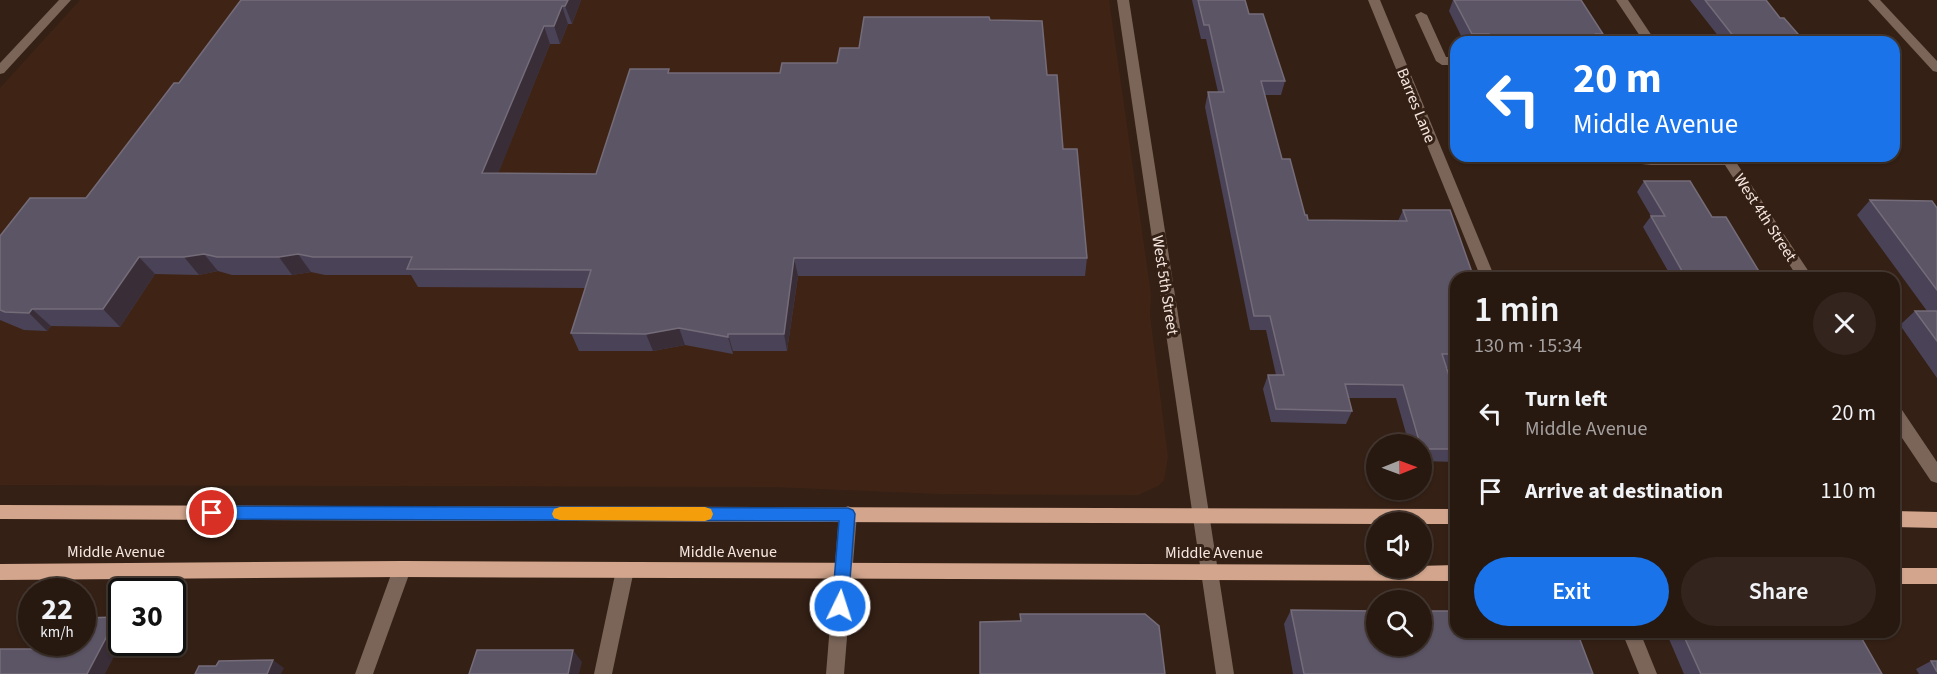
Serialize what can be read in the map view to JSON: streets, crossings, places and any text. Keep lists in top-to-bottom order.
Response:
{
  "streets": {
    "main road": ["Middle Avenue"],
    "street": ["Barres Lane", "West 4th Street", "West 5th Street"]
  },
  "crossings": [
    ["West 5th Street", "Middle Avenue"]
  ],
  "north": "right",
  "page": {
    "turn": ["20 m", "Middle Avenue"],
    "heading": ["1 min", "130 m · 15:34"],
    "list": [
      {
        "name": "Turn left",
        "note": "Middle Avenue",
        "value": "20 m"
      },
      {
        "name": "Arrive at destination",
        "value": "110 m"
      }
    ],
    "buttons": ["Exit", "Share"],
    "speed": "22 km/h",
    "limit": "30"
  }
}
